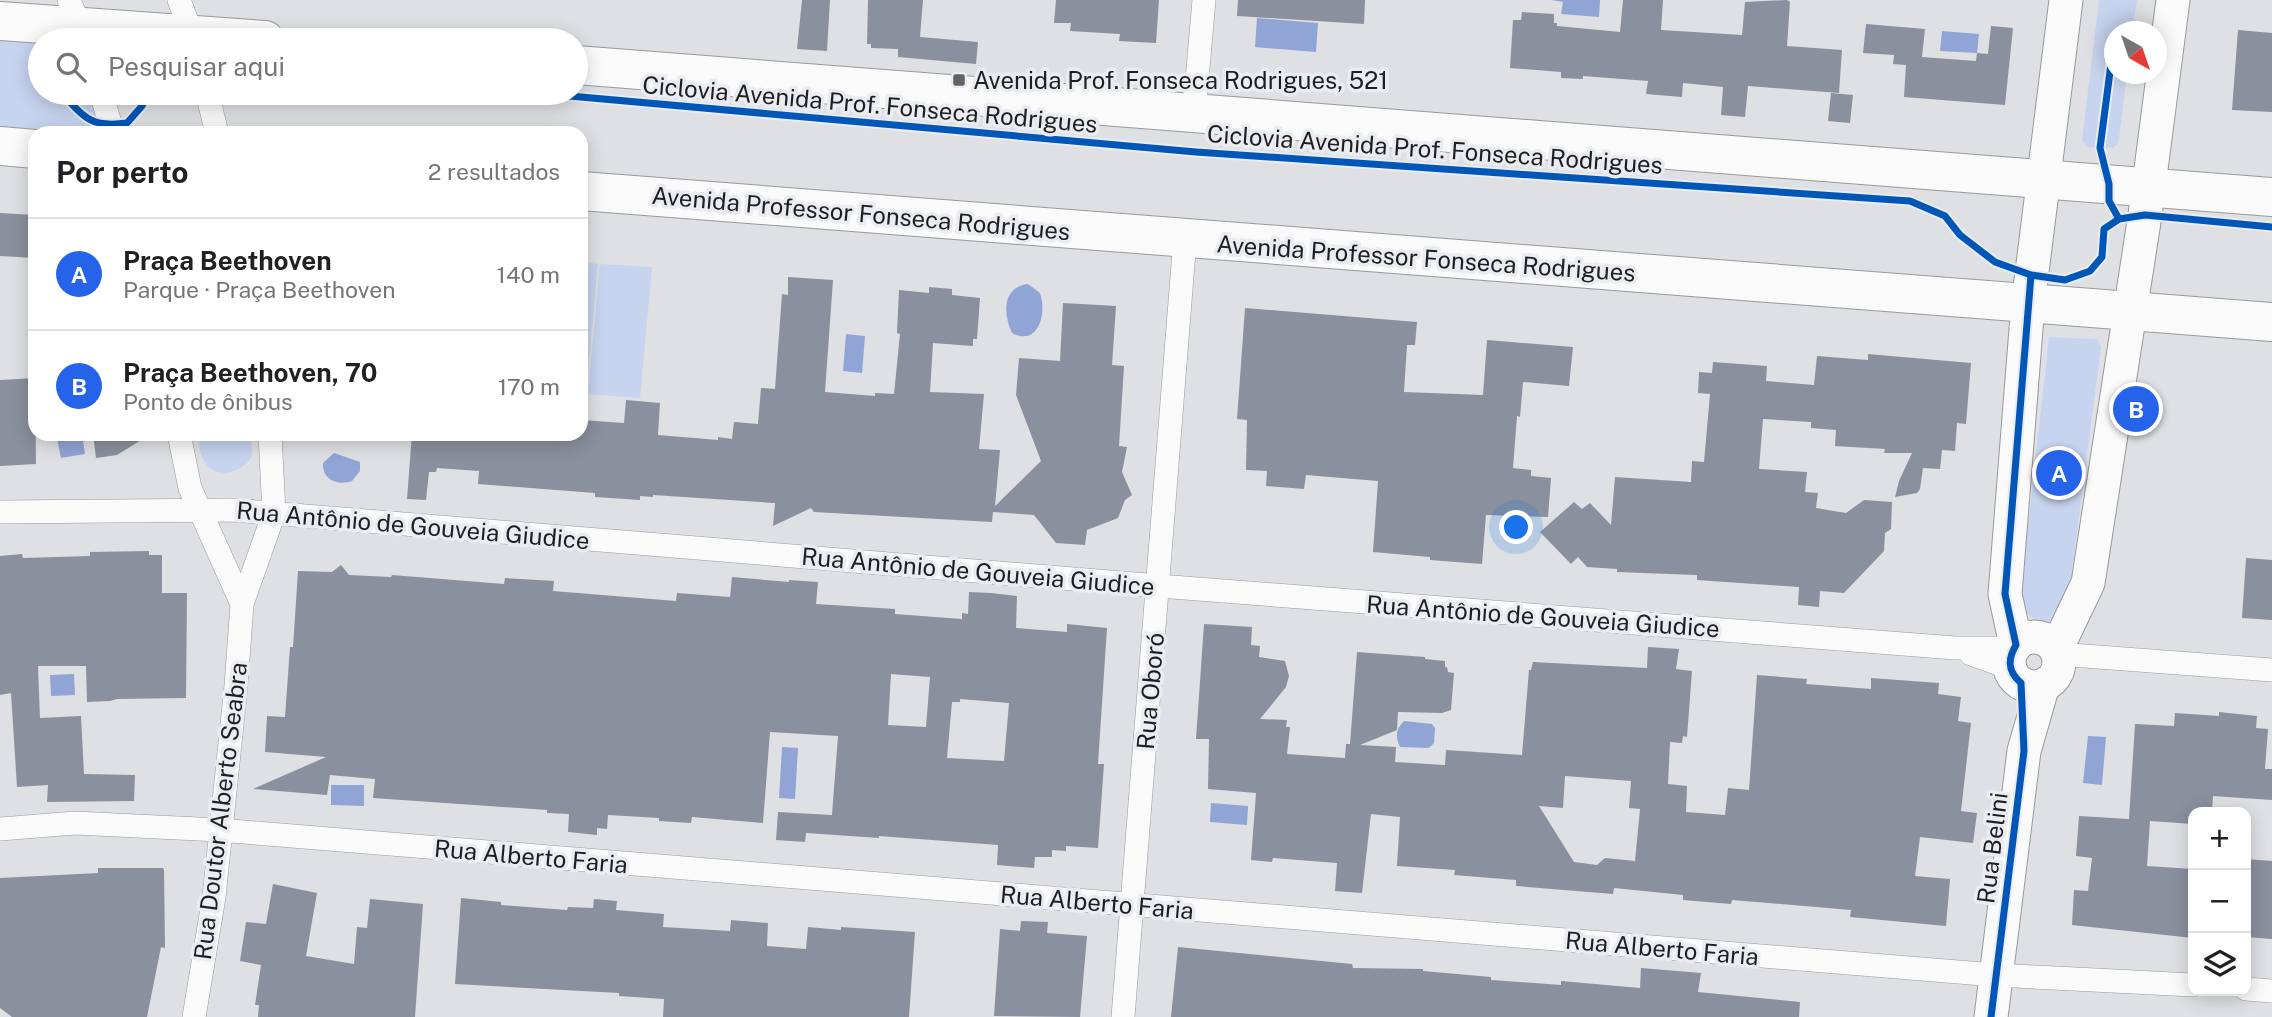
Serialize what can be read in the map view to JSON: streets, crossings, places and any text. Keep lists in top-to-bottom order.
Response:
{
  "streets": {
    "highway": ["Avenida Professor Fonseca Rodrigues"],
    "street": [
      "Rua Antônio de Gouveia Giudice",
      "Rua Oboró",
      "Rua Doutor Alberto Seabra",
      "Rua Belini",
      "Rua Alberto Faria"
    ],
    "cycle path": ["Ciclovia Avenida Prof. Fonseca Rodrigues"]
  },
  "crossings": [
    ["Avenida Professor Fonseca Rodrigues", "Rua Oboró"],
    ["Avenida Professor Fonseca Rodrigues", "Rua Belini"],
    ["Rua Antônio de Gouveia Giudice", "Rua Oboró"],
    ["Rua Antônio de Gouveia Giudice", "Rua Doutor Alberto Seabra"],
    ["Rua Antônio de Gouveia Giudice", "Rua Belini"],
    ["Rua Oboró", "Rua Alberto Faria"],
    ["Rua Doutor Alberto Seabra", "Rua Alberto Faria"],
    ["Rua Belini", "Rua Alberto Faria"]
  ],
  "places": {
    "transit": ["Avenida Prof. Fonseca Rodrigues, 521"]
  },
  "north": "bottom right",
  "page": {
    "search": "Pesquisar aqui",
    "heading": ["Por perto", "2 resultados"],
    "list": [
      {
        "mark": "A",
        "name": "Praça Beethoven",
        "note": "Parque · Praça Beethoven",
        "value": "140 m"
      },
      {
        "mark": "B",
        "name": "Praça Beethoven, 70",
        "note": "Ponto de ônibus",
        "value": "170 m"
      }
    ],
    "pins": ["B", "A"],
    "map_buttons": ["+", "−"]
  }
}
